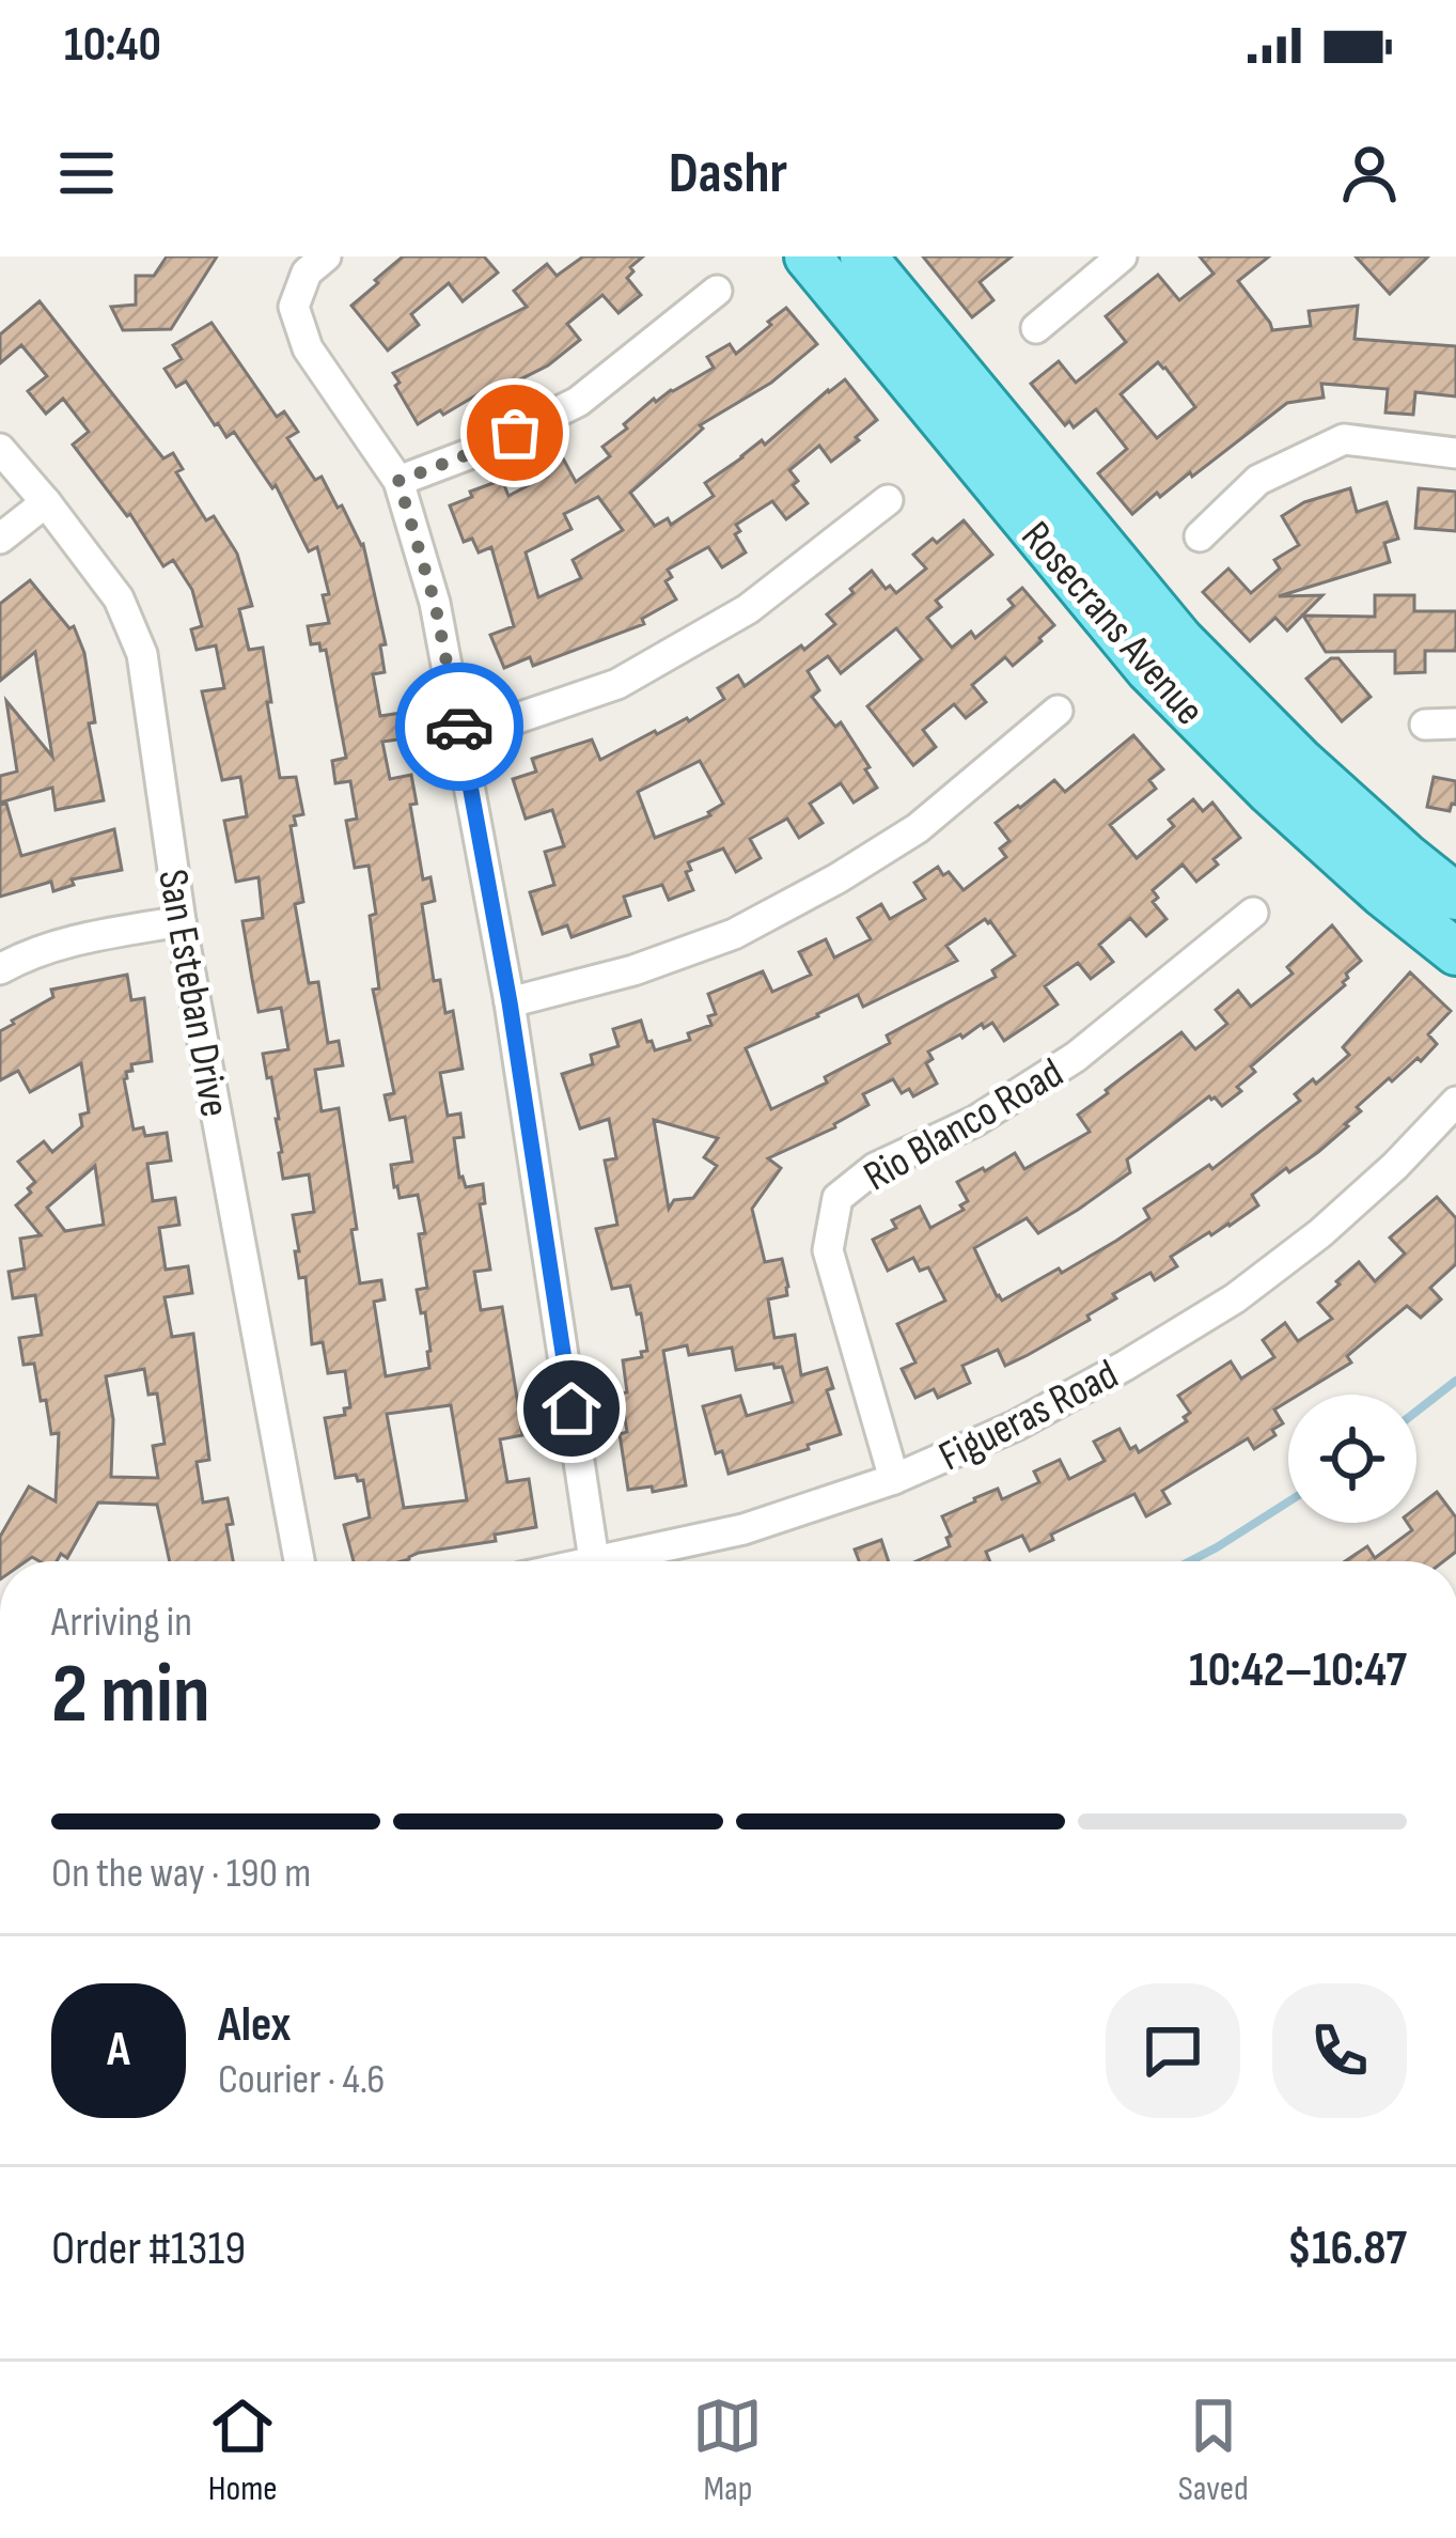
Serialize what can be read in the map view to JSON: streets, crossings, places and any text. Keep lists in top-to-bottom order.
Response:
{
  "streets": {
    "main road": ["Rosecrans Avenue"],
    "street": ["San Esteban Drive", "Rio Blanco Road", "Figueras Road"]
  },
  "crossings": [
    ["Rio Blanco Road", "Figueras Road"]
  ],
  "page": {
    "status": "10:40",
    "header": "Dashr",
    "heading": ["2 min", "Arriving in", "10:42–10:47"],
    "panel": [
      "Alex",
      "Courier · 4.6",
      "Order #1319",
      "$16.87"
    ],
    "bar": "On the way · 190 m",
    "round": "A",
    "tabs": ["Home", "Map", "Saved"]
  }
}
